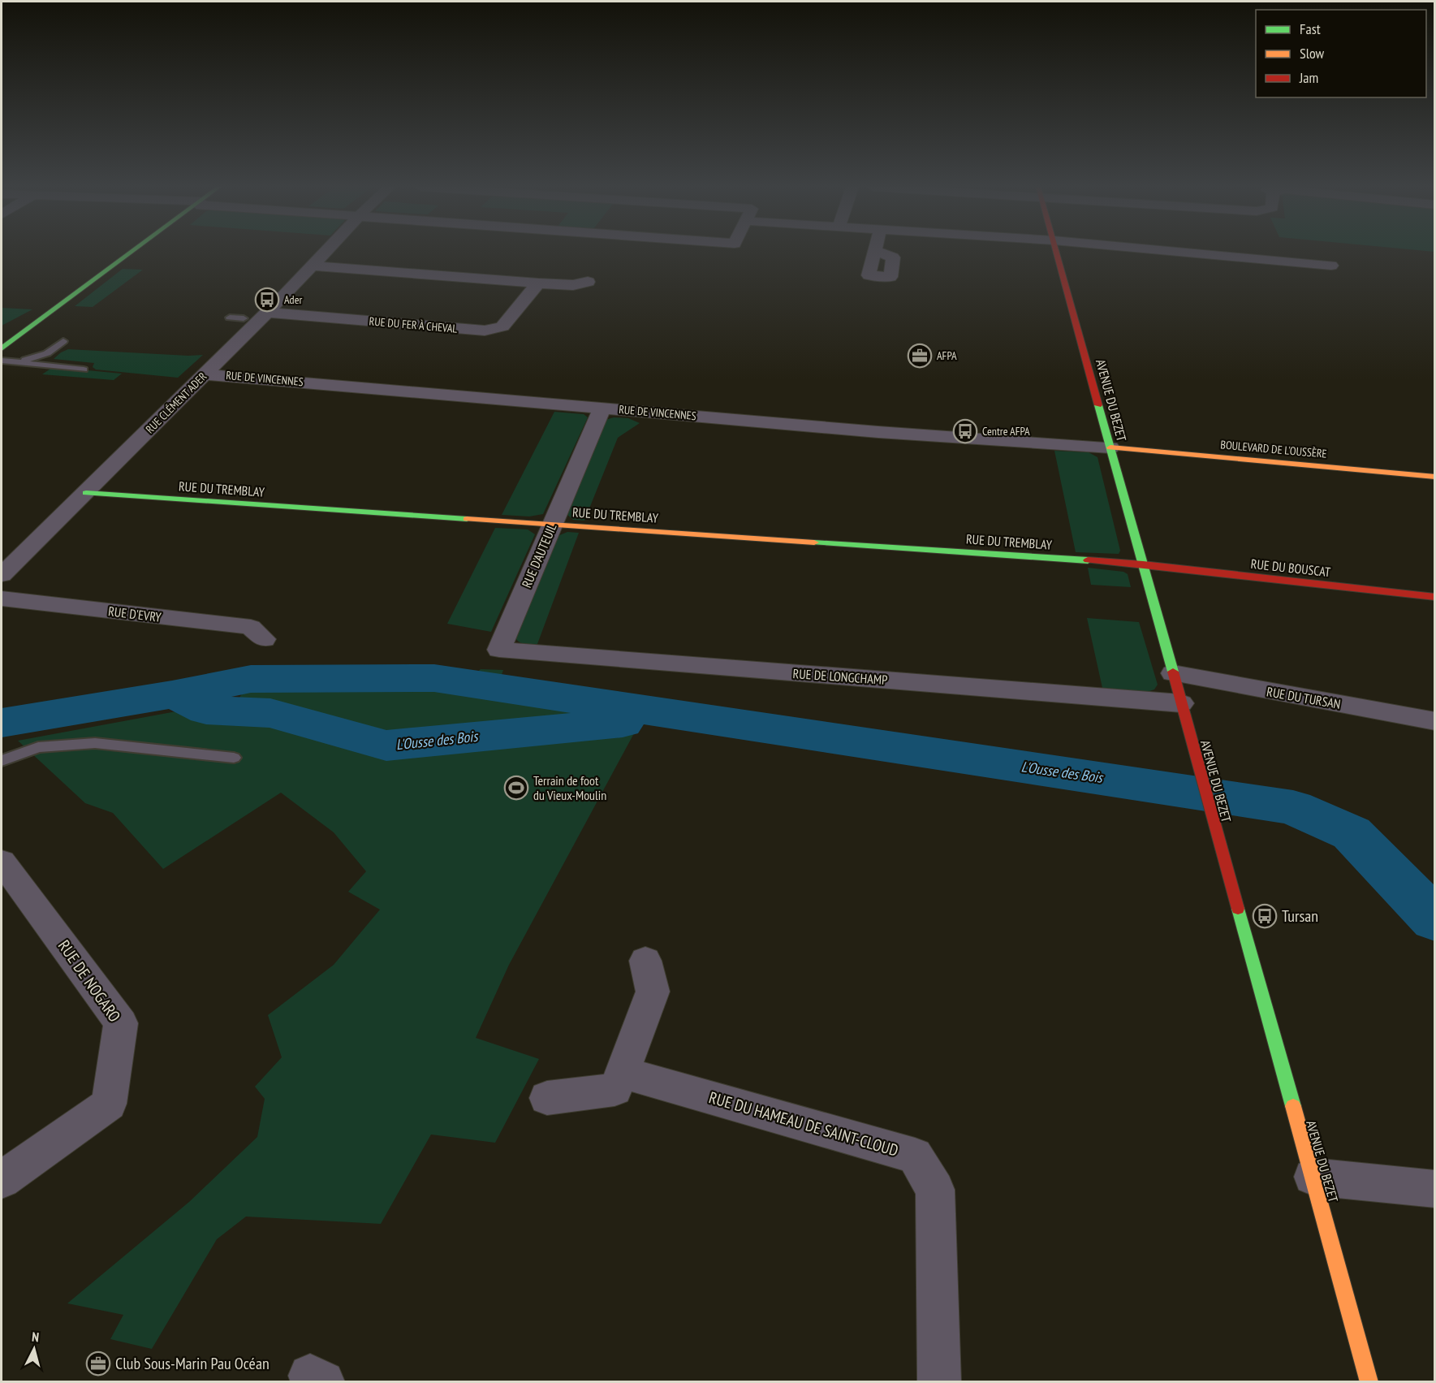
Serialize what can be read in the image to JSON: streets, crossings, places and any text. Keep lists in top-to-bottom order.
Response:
{
  "streets": {
    "street": [
      "RUE DU FER À CHEVAL",
      "RUE DE VINCENNES",
      "AVENUE DU BEZET",
      "RUE CLÉMENT ADER",
      "BOULEVARD DE L'OUSSÈRE",
      "RUE DU TREMBLAY",
      "RUE D'AUTEUIL",
      "RUE DU BOUSCAT",
      "RUE D'EVRY",
      "RUE DE LONGCHAMP",
      "RUE DU TURSAN",
      "RUE DE NOGARO",
      "RUE DU HAMEAU DE SAINT-CLOUD"
    ]
  },
  "crossings": [
    ["RUE DU FER À CHEVAL", "RUE CLÉMENT ADER"],
    ["RUE DE VINCENNES", "AVENUE DU BEZET"],
    ["RUE DE VINCENNES", "RUE CLÉMENT ADER"],
    ["RUE DE VINCENNES", "BOULEVARD DE L'OUSSÈRE"],
    ["RUE DE VINCENNES", "RUE D'AUTEUIL"],
    ["AVENUE DU BEZET", "BOULEVARD DE L'OUSSÈRE"],
    ["AVENUE DU BEZET", "RUE DU TREMBLAY"],
    ["AVENUE DU BEZET", "RUE DU BOUSCAT"],
    ["AVENUE DU BEZET", "RUE DE LONGCHAMP"],
    ["AVENUE DU BEZET", "RUE DU TURSAN"],
    ["RUE CLÉMENT ADER", "RUE DU TREMBLAY"],
    ["RUE DU TREMBLAY", "RUE D'AUTEUIL"],
    ["RUE DU TREMBLAY", "RUE DU BOUSCAT"],
    ["RUE D'AUTEUIL", "RUE DE LONGCHAMP"]
  ],
  "water": ["L'Ousse des Bois"],
  "places": {
    "bus stop": ["Ader", "Centre AFPA", "Tursan"],
    "office": ["AFPA", "Club Sous-Marin Pau Océan"],
    "sports": ["Terrain de foot du Vieux-Moulin"]
  },
  "legend": ["Fast", "Slow", "Jam"],
  "north": "top"
}
